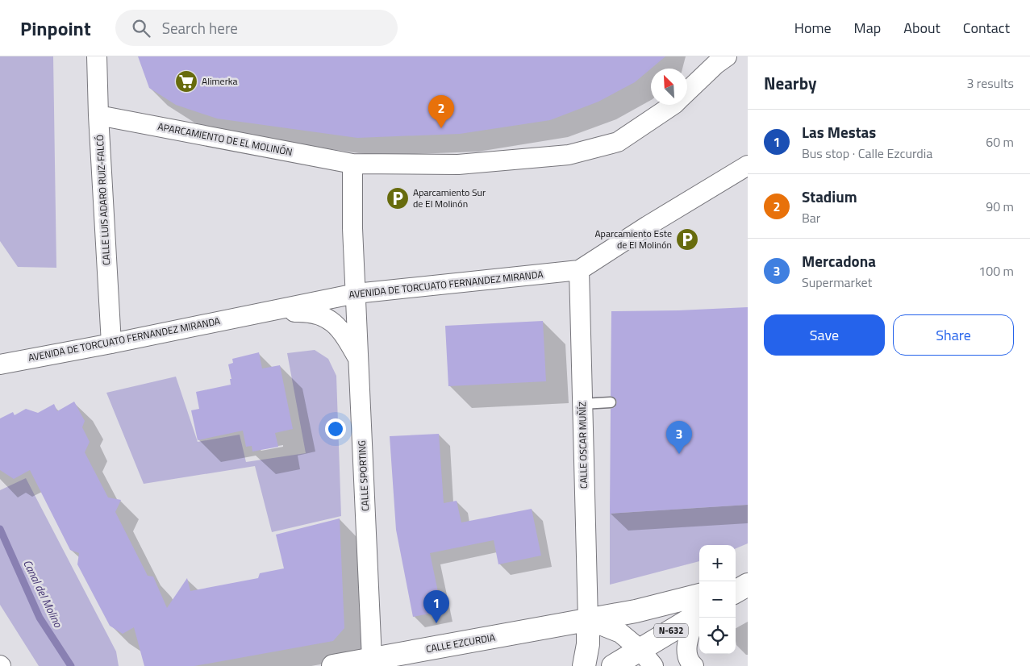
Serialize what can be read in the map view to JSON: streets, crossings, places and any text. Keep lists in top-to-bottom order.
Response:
{
  "streets": {
    "main road": ["N-632", "CALLE EZCURDIA"],
    "street": [
      "APARCAMIENTO DE EL MOLINÓN",
      "CALLE LUIS ADARO RUIZ-FALCÓ",
      "AVENIDA DE TORCUATO FERNANDEZ MIRANDA",
      "CALLE OSCAR MUÑÍZ",
      "CALLE SPORTING"
    ]
  },
  "crossings": [
    ["APARCAMIENTO DE EL MOLINÓN", "CALLE LUIS ADARO RUIZ-FALCÓ"],
    ["CALLE LUIS ADARO RUIZ-FALCÓ", "AVENIDA DE TORCUATO FERNANDEZ MIRANDA"],
    ["AVENIDA DE TORCUATO FERNANDEZ MIRANDA", "CALLE OSCAR MUÑÍZ"],
    ["AVENIDA DE TORCUATO FERNANDEZ MIRANDA", "CALLE SPORTING"],
    ["CALLE OSCAR MUÑÍZ", "CALLE EZCURDIA"],
    ["CALLE SPORTING", "CALLE EZCURDIA"]
  ],
  "water": ["Canal del Molino"],
  "places": {
    "supermarket": ["Alimerka"],
    "parking": ["Aparcamiento Sur de El Molinón", "Aparcamiento Este de El Molinón"]
  },
  "north": "top left",
  "page": {
    "header": "Pinpoint",
    "search": "Search here",
    "nav": [
      "Home",
      "Map",
      "About",
      "Contact"
    ],
    "heading": ["Nearby", "3 results"],
    "pins": ["2", "3", "1"],
    "list": [
      {
        "mark": "1",
        "name": "Las Mestas",
        "note": "Bus stop · Calle Ezcurdia",
        "value": "60 m"
      },
      {
        "mark": "2",
        "name": "Stadium",
        "note": "Bar",
        "value": "90 m"
      },
      {
        "mark": "3",
        "name": "Mercadona",
        "note": "Supermarket",
        "value": "100 m"
      }
    ],
    "buttons": ["Save", "Share"],
    "map_buttons": ["+", "−"]
  }
}
